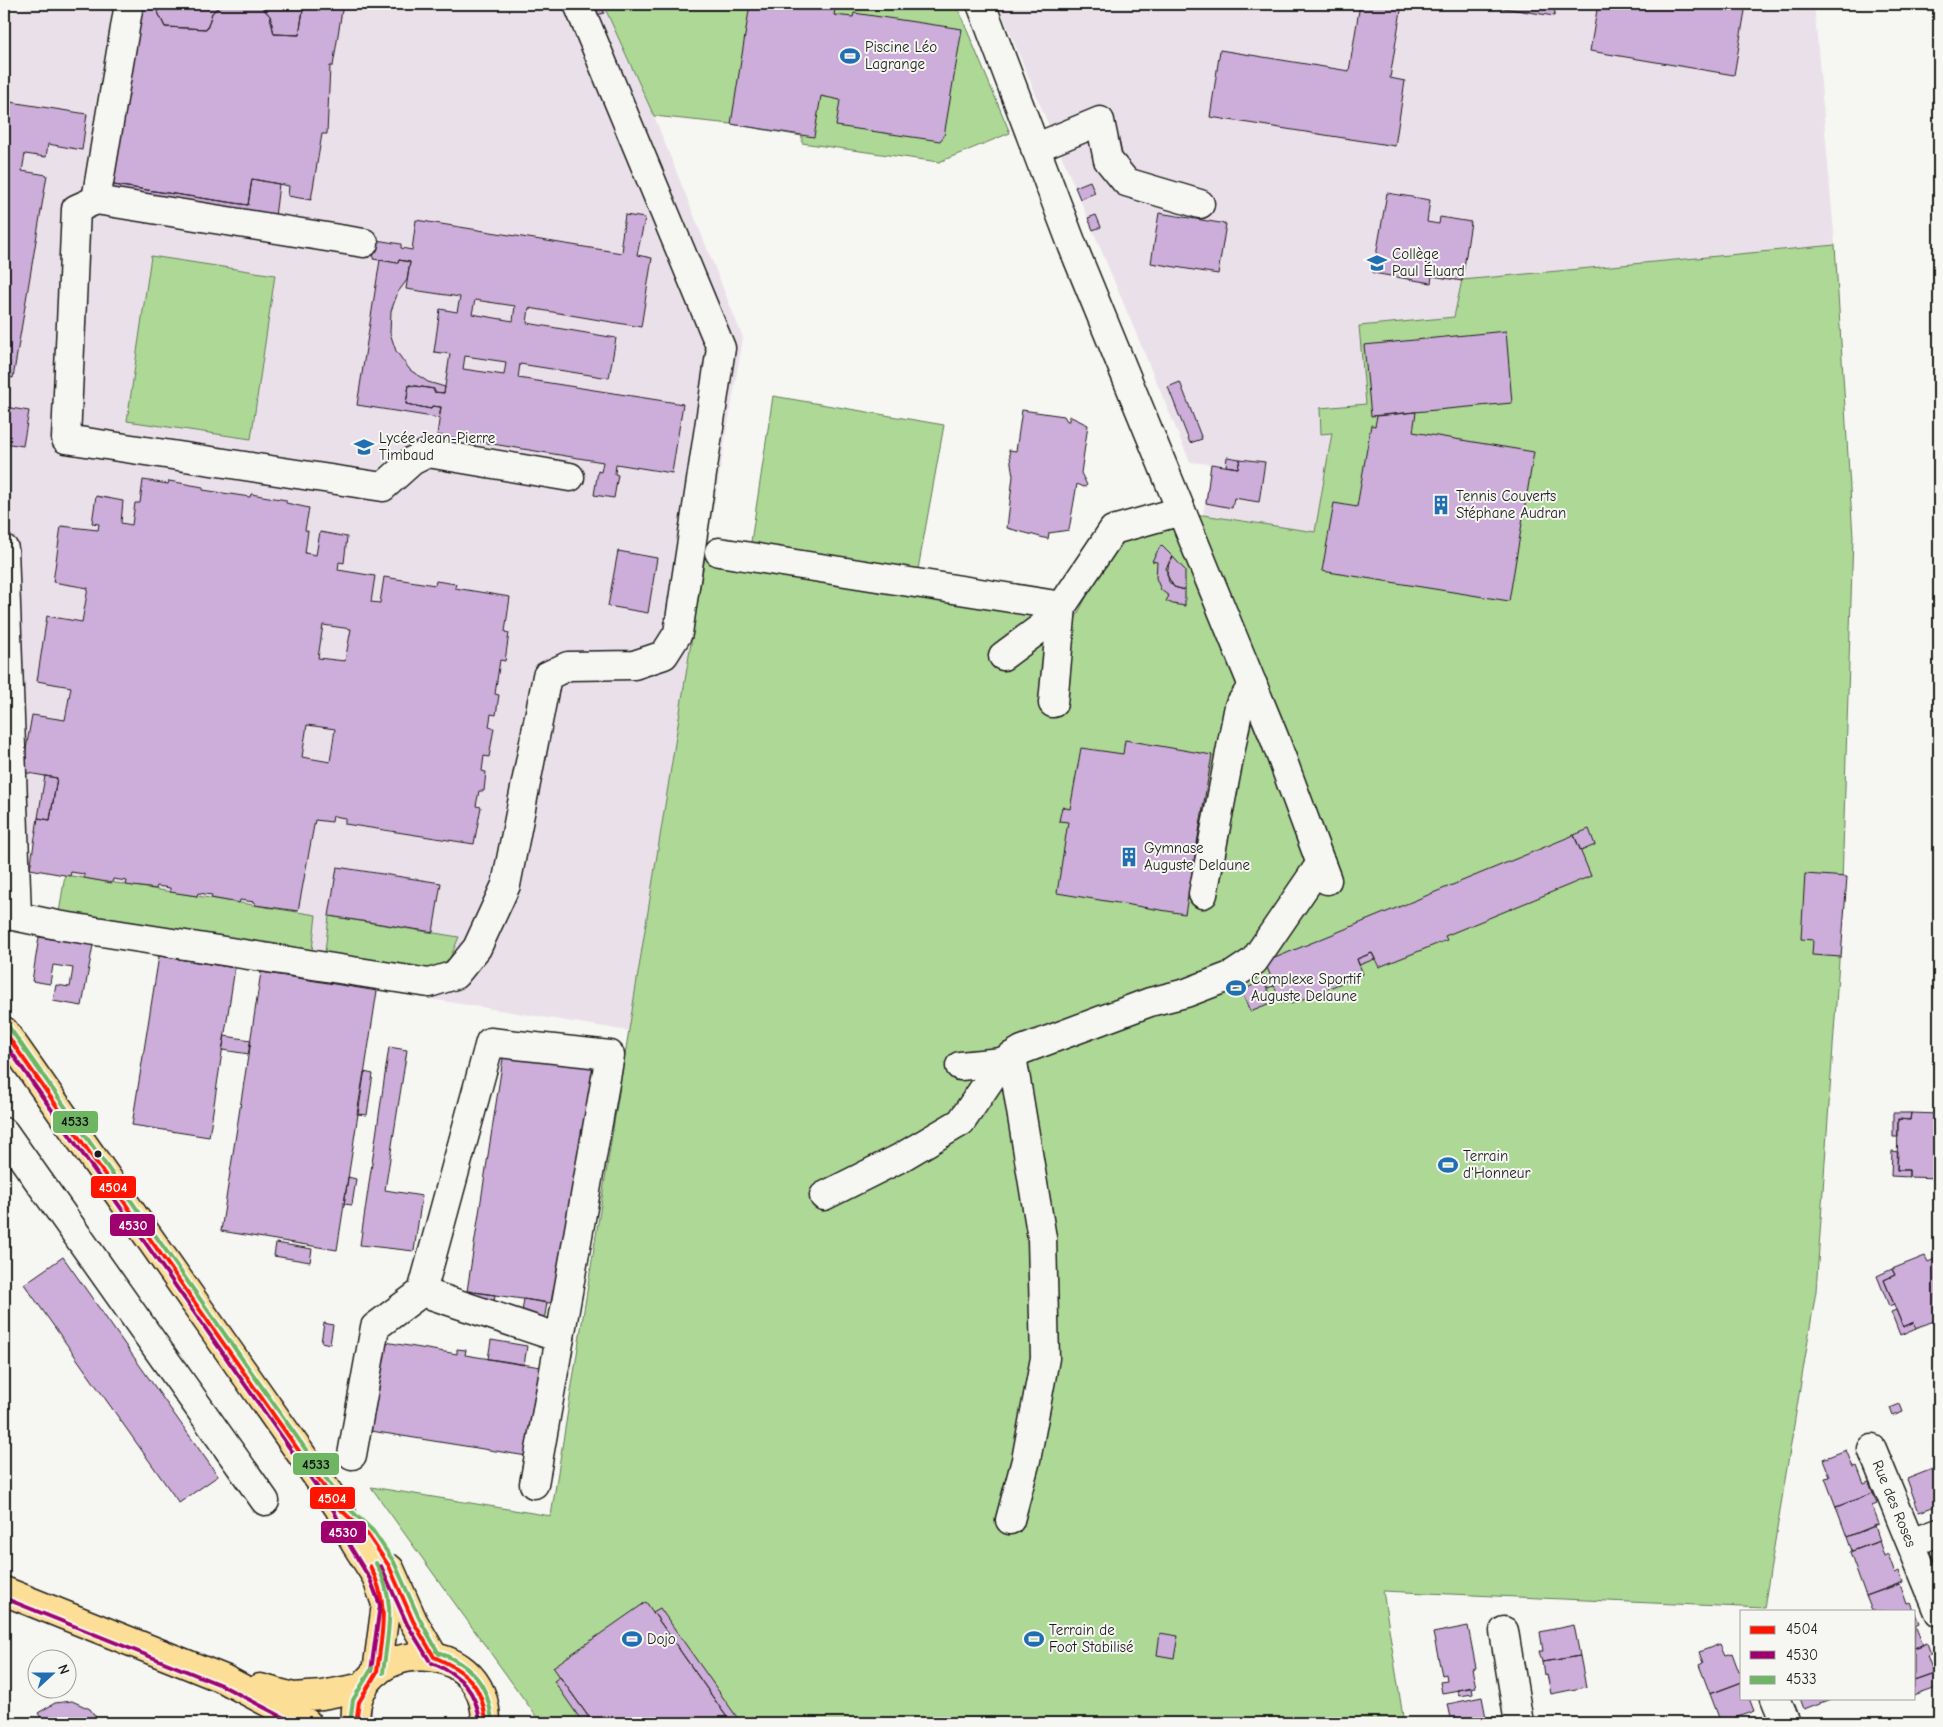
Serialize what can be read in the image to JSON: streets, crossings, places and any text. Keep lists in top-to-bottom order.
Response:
{
  "streets": {
    "street": ["Rue des Roses"]
  },
  "places": {
    "sports": [
      "Piscine Léo Lagrange",
      "Complexe Sportif Auguste Delaune",
      "Terrain d'Honneur",
      "Dojo",
      "Terrain de Foot Stabilisé"
    ],
    "school or university": ["Collège Paul Éluard", "Lycée Jean-Pierre Timbaud"],
    "building": ["Tennis Couverts Stéphane Audran", "Gymnase Auguste Delaune"]
  },
  "lines": ["transit line 4533", "transit line 4504", "transit line 4530"],
  "legend": ["4504", "4530", "4533"],
  "north": "right"
}
